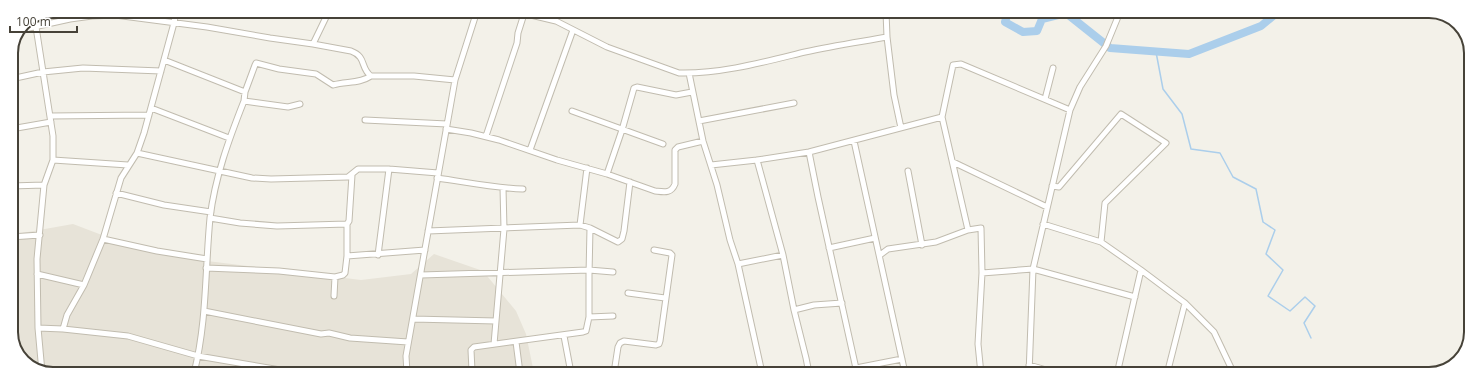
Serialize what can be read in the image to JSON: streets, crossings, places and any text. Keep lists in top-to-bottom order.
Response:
{
  "scale_bar": "100 m"
}
